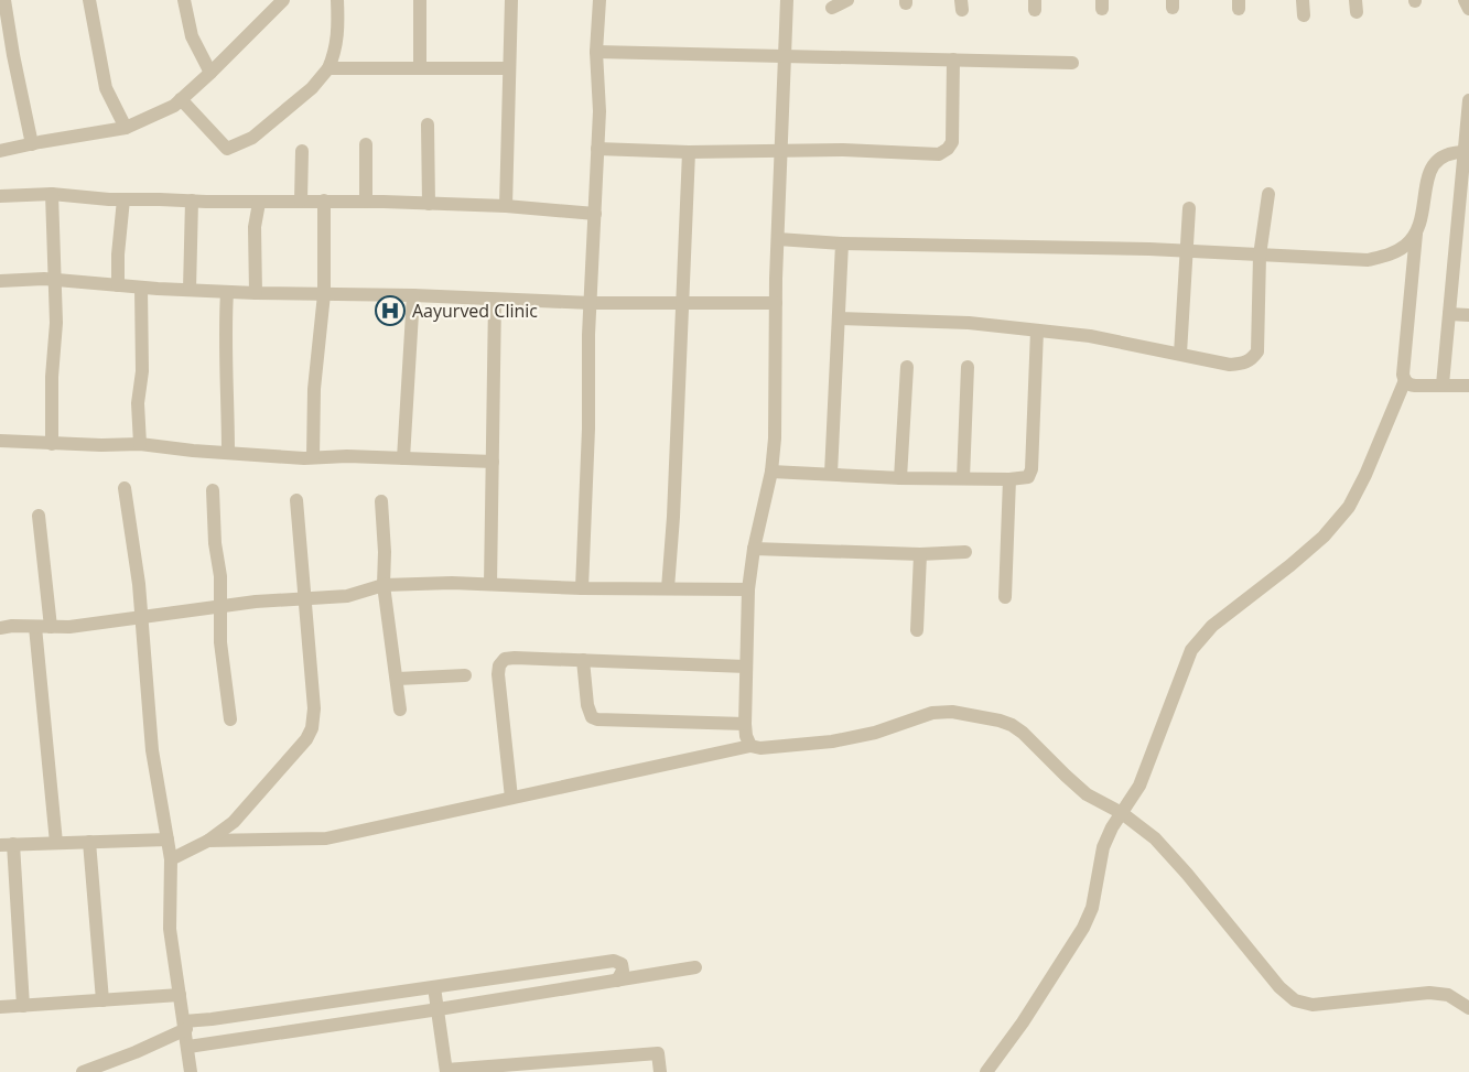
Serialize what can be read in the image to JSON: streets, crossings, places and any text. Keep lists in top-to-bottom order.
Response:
{
  "places": {
    "hospital": ["Aayurved Clinic"]
  }
}
